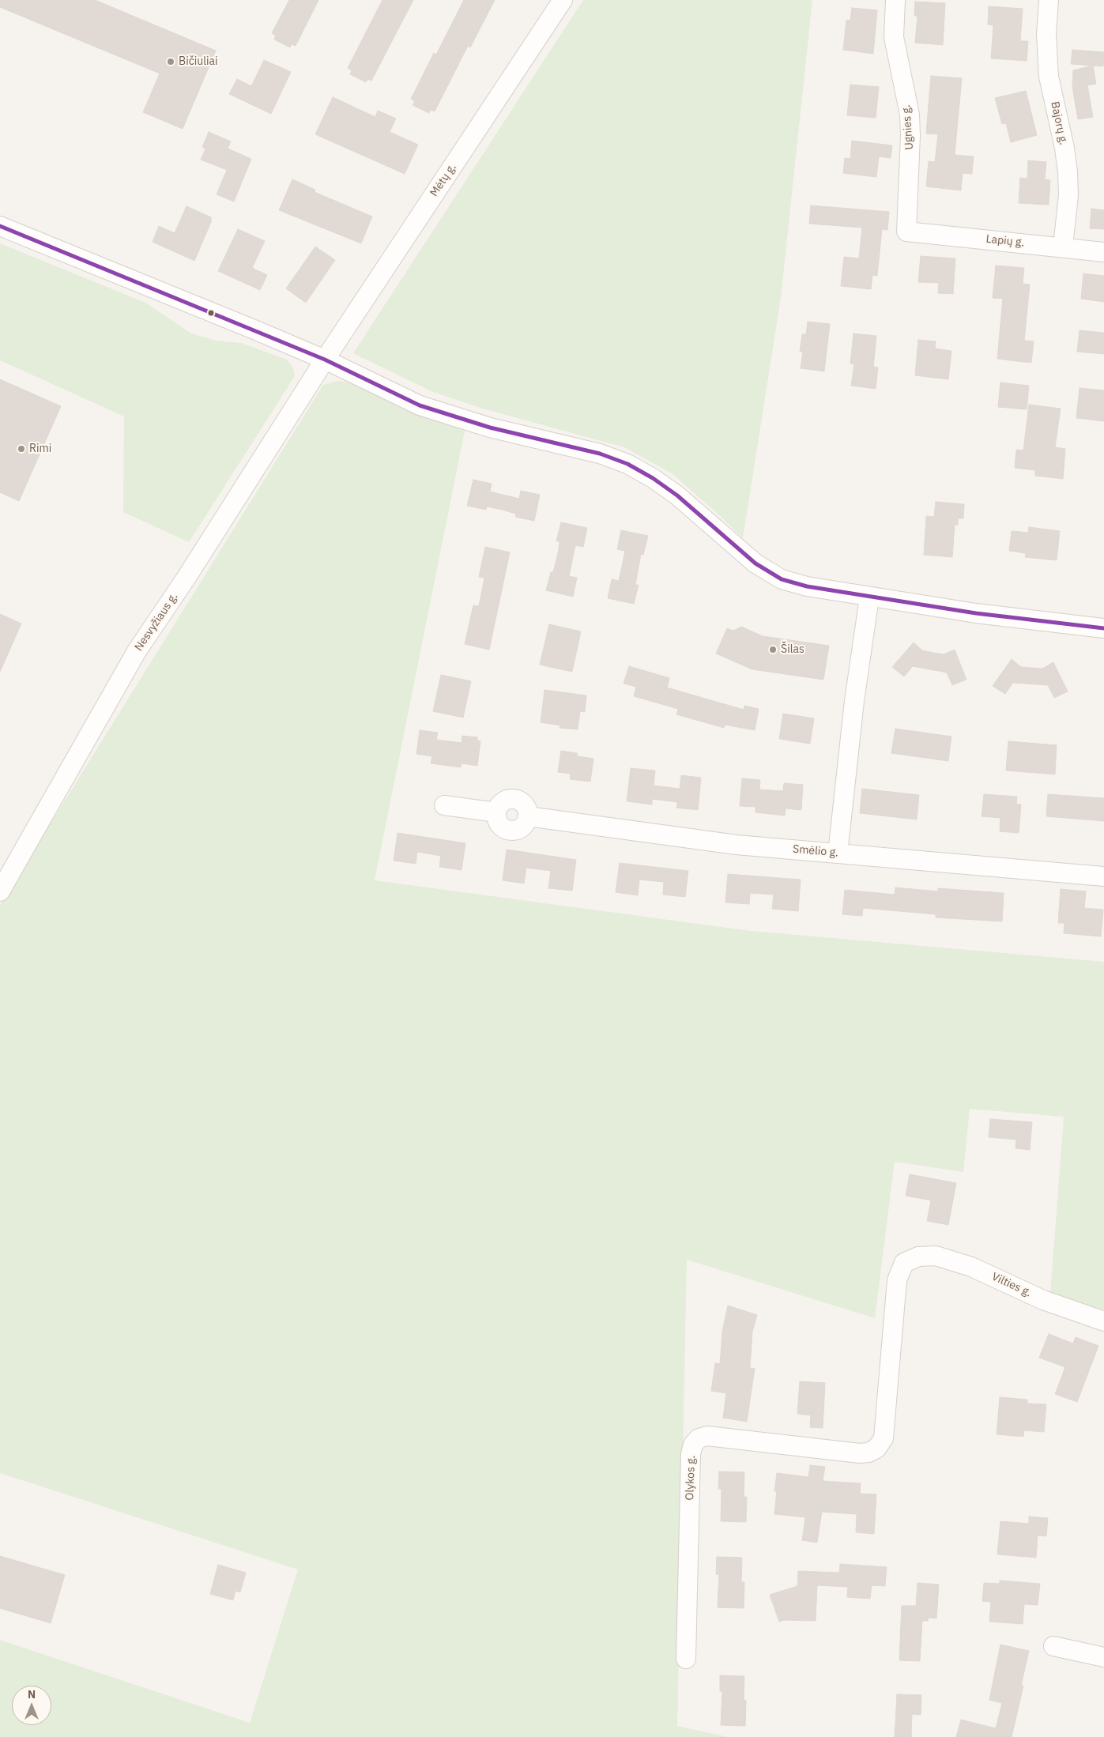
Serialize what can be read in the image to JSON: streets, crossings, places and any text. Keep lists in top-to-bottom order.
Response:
{
  "streets": {
    "street": [
      "Bajorų g.",
      "Ugnies g.",
      "Mėtų g.",
      "Lapių g.",
      "Nesvyžiaus g.",
      "Smėlio g.",
      "Vilties g.",
      "Olykos g."
    ]
  },
  "crossings": [
    ["Bajorų g.", "Lapių g."],
    ["Ugnies g.", "Lapių g."],
    ["Mėtų g.", "Nesvyžiaus g."],
    ["Vilties g.", "Olykos g."]
  ],
  "places": ["Bičiuliai", "Rimi", "Šilas"],
  "north": "top"
}
